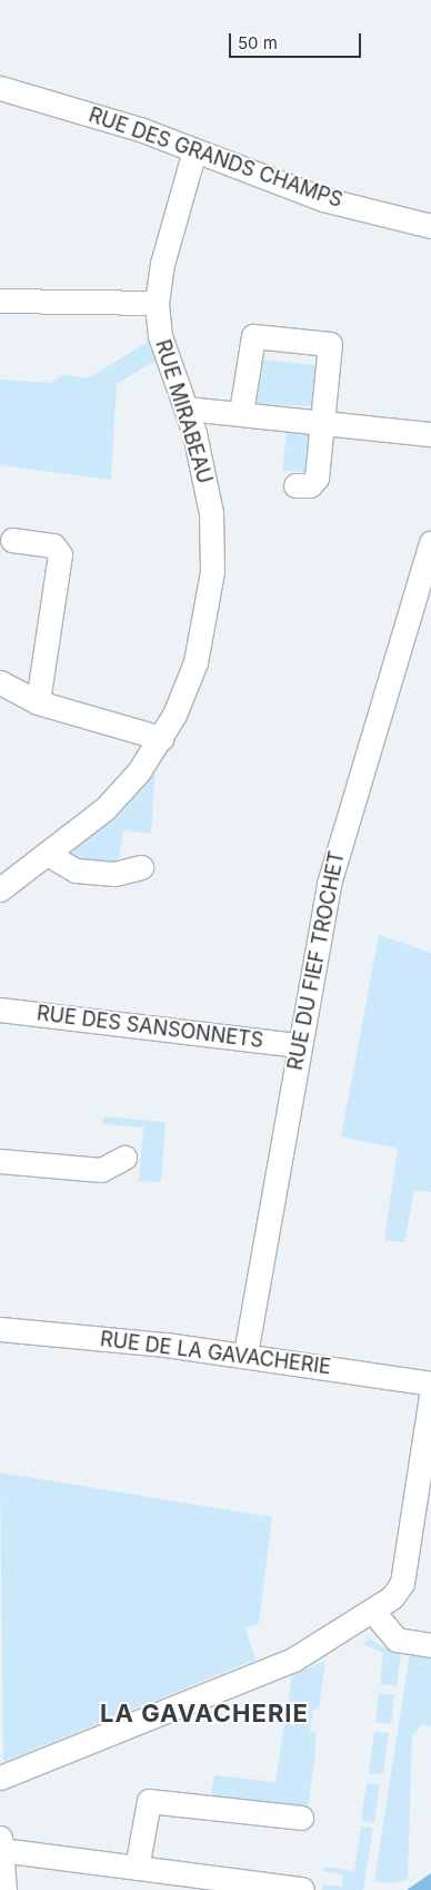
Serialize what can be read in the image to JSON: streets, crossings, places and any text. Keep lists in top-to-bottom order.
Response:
{
  "streets": {
    "street": [
      "RUE DES GRANDS CHAMPS",
      "RUE MIRABEAU",
      "RUE DU FIEF TROCHET",
      "RUE DES SANSONNETS",
      "RUE DE LA GAVACHERIE"
    ]
  },
  "crossings": [
    ["RUE DES GRANDS CHAMPS", "RUE MIRABEAU"],
    ["RUE DU FIEF TROCHET", "RUE DES SANSONNETS"],
    ["RUE DU FIEF TROCHET", "RUE DE LA GAVACHERIE"]
  ],
  "districts": ["LA GAVACHERIE"],
  "scale_bar": "50 m"
}
